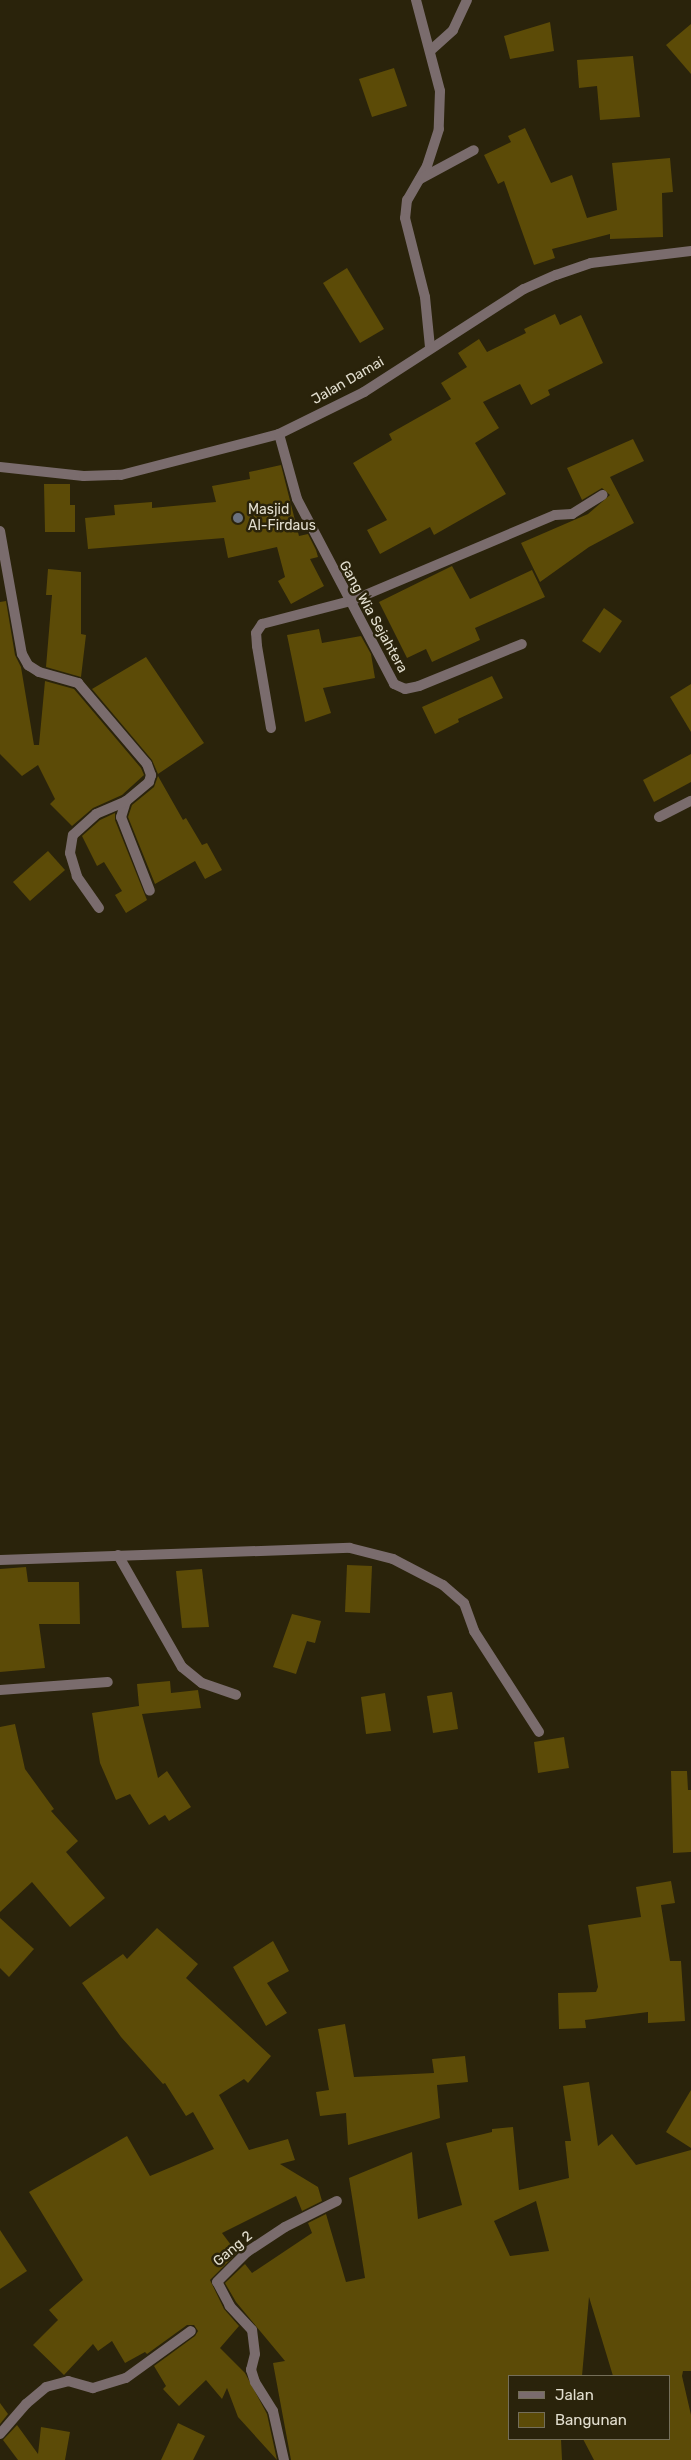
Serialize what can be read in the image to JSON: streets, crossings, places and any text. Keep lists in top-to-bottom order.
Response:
{
  "streets": {
    "street": ["Jalan Damai", "Gang Wia Sejahtera", "Gang 2"]
  },
  "crossings": [
    ["Jalan Damai", "Gang Wia Sejahtera"]
  ],
  "places": ["Masjid Al-Firdaus"],
  "legend": ["Jalan", "Bangunan"]
}
